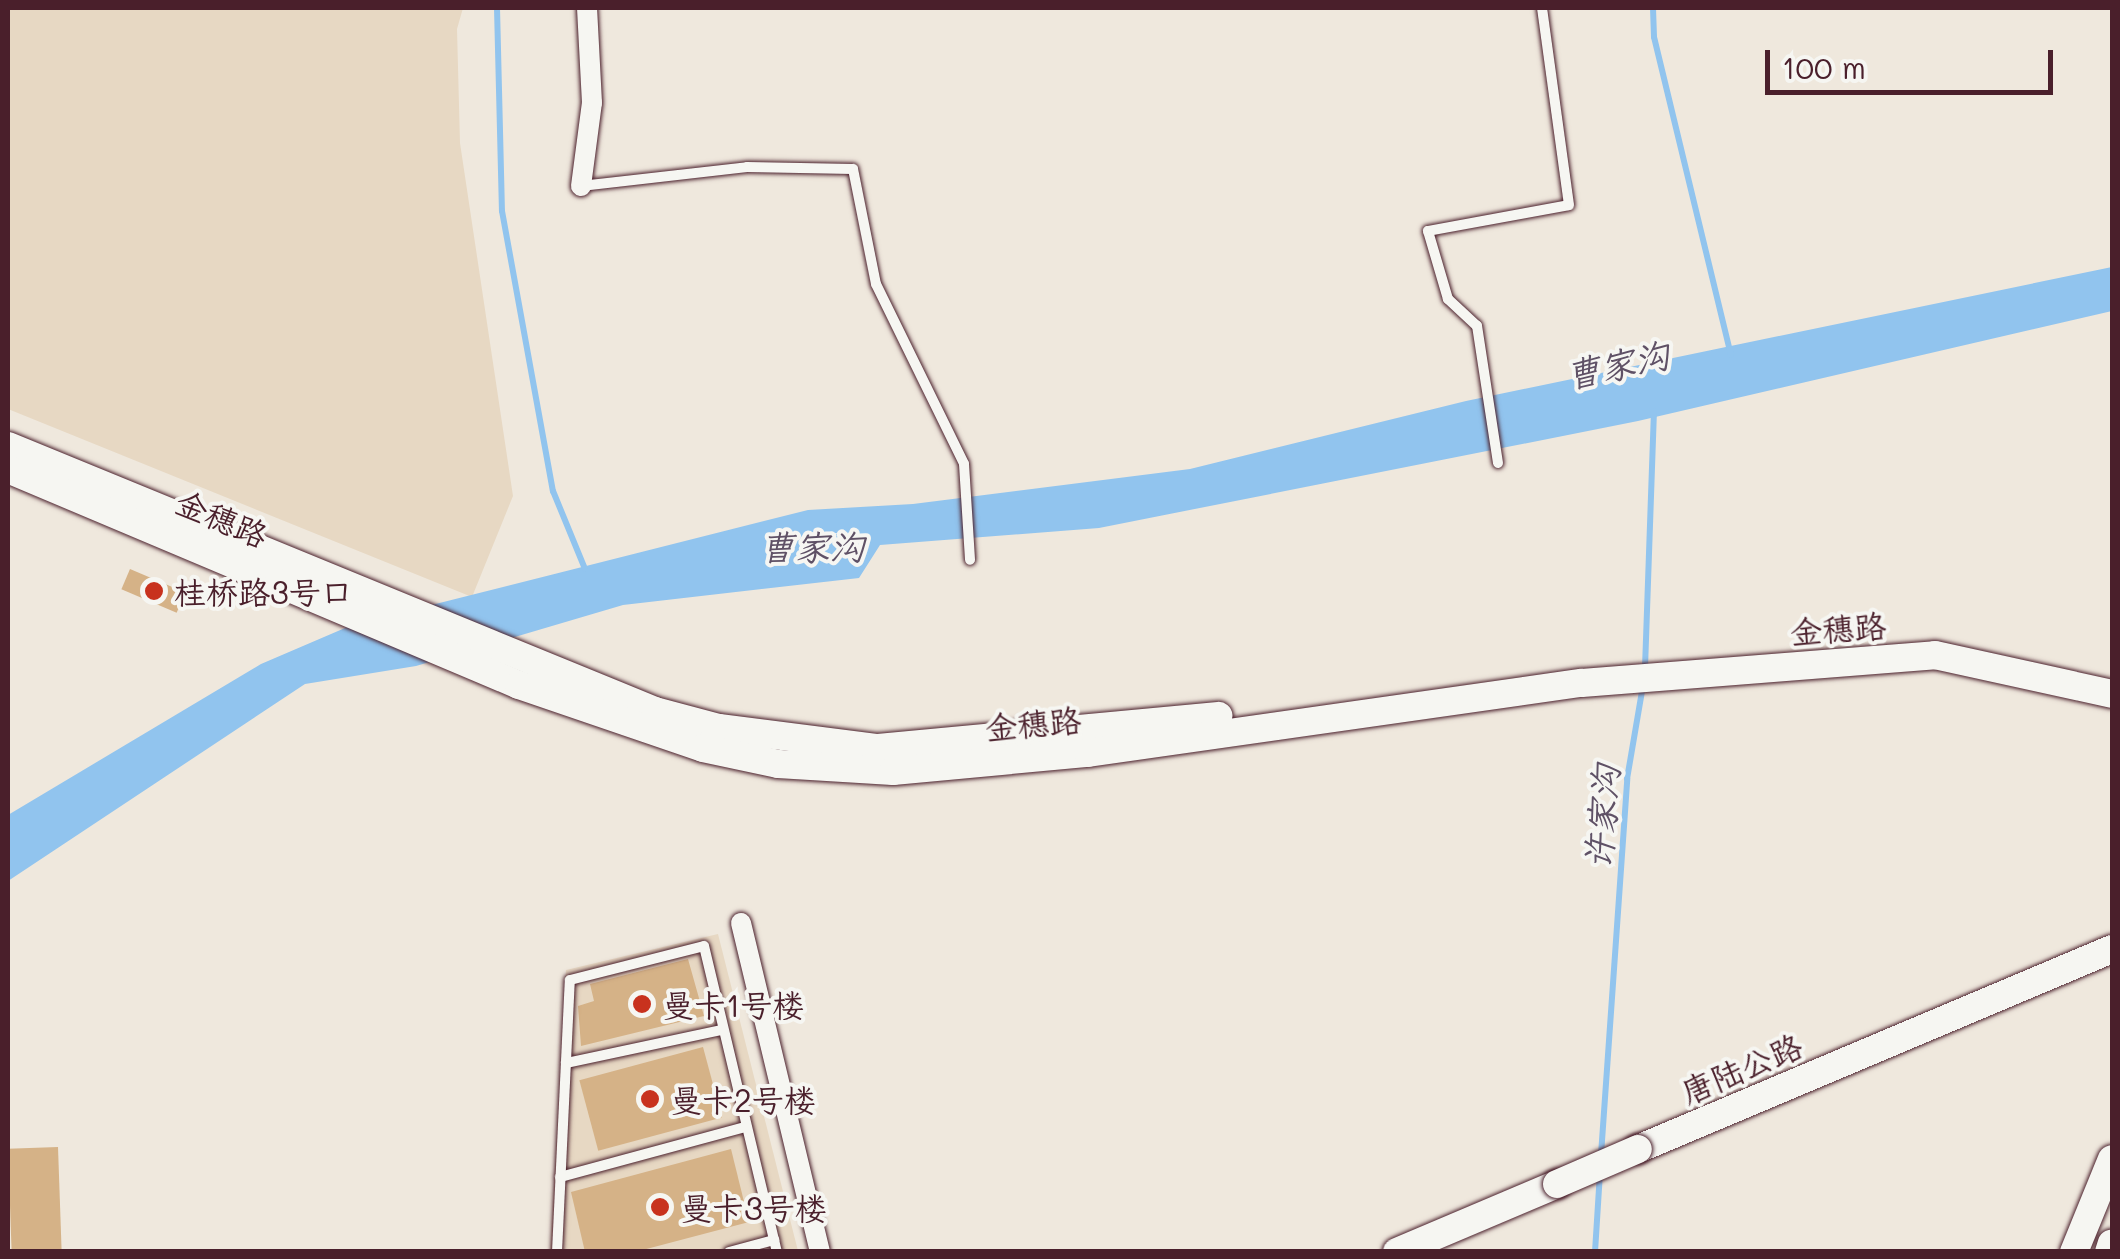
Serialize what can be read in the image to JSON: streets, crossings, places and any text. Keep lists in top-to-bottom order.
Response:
{
  "streets": {
    "street": ["金穗路", "唐陆公路"]
  },
  "water": ["曹家沟", "许家沟"],
  "places": [
    "桂桥路3号口",
    "曼卡1号楼",
    "曼卡2号楼",
    "曼卡3号楼"
  ],
  "scale_bar": "100 m"
}
